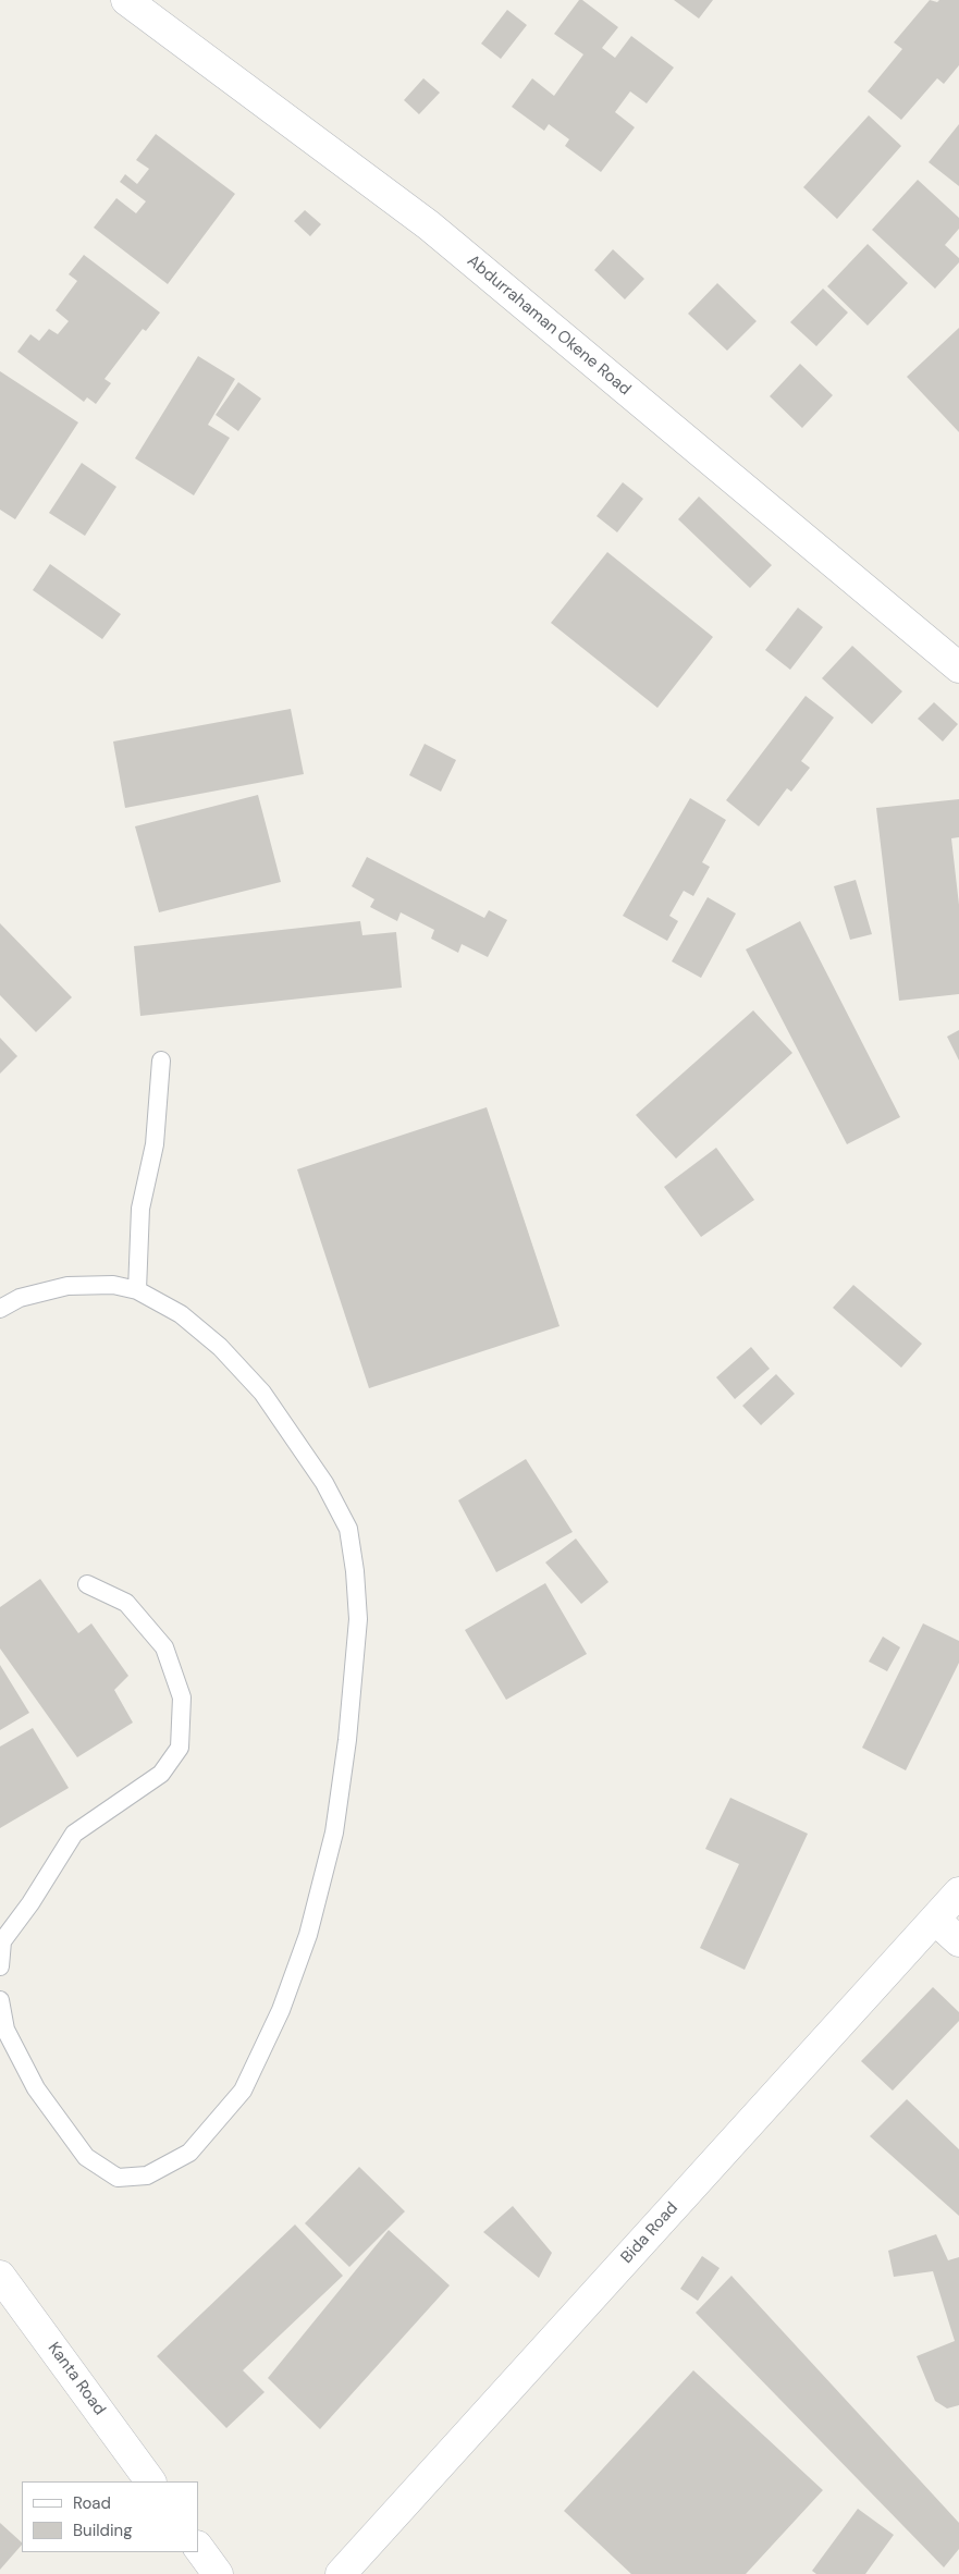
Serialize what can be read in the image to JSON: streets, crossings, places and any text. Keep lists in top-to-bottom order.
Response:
{
  "streets": {
    "street": ["Abdurrahaman Okene Road", "Bida Road", "Kanta Road"]
  },
  "legend": ["Road", "Building"]
}
